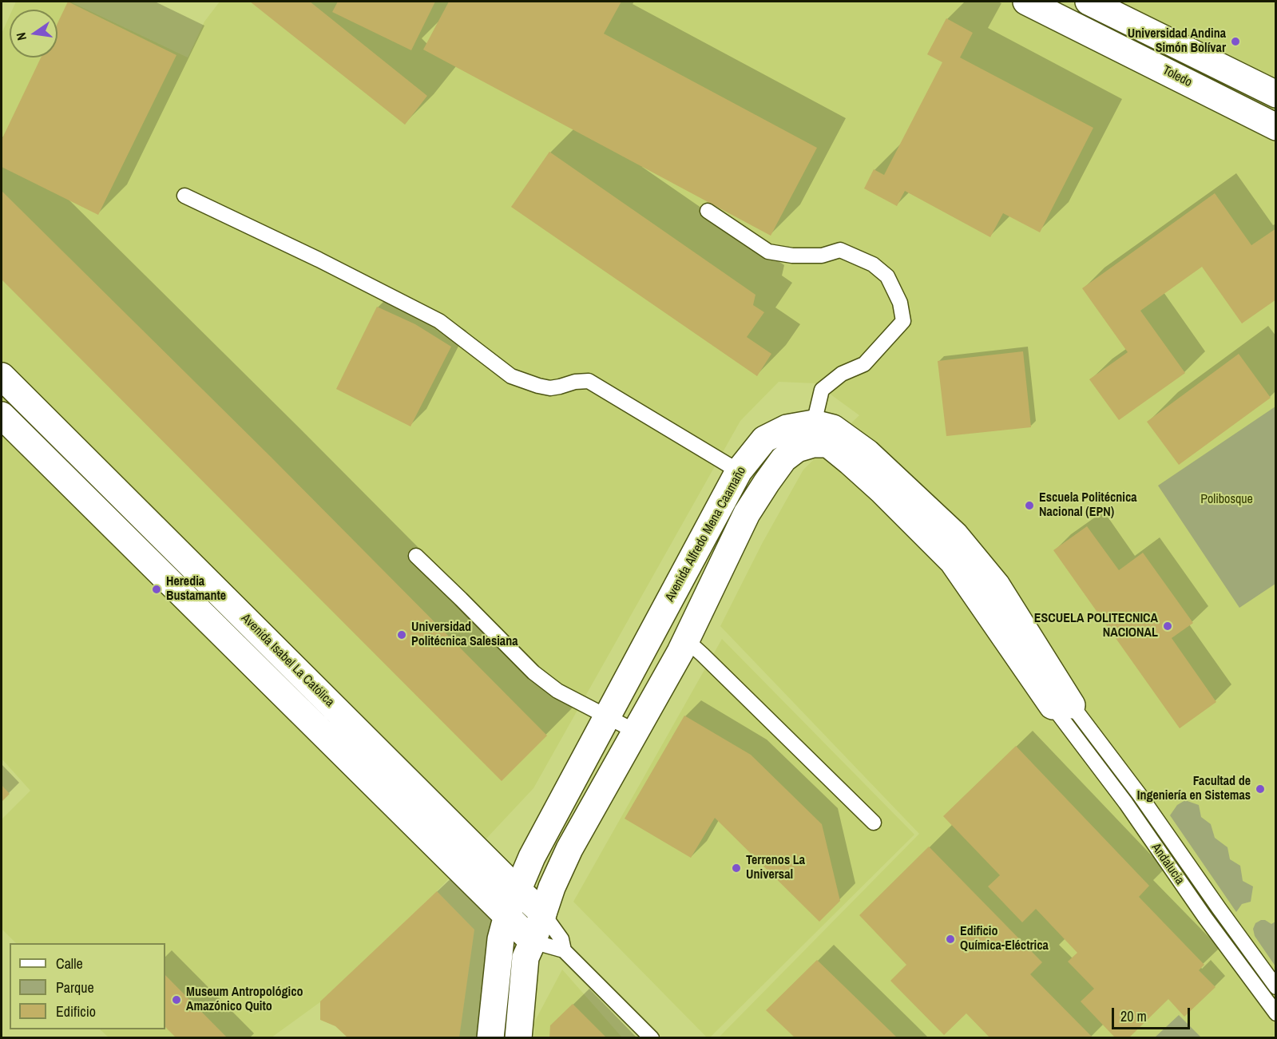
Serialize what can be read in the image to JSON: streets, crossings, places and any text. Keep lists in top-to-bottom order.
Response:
{
  "streets": {
    "street": ["Toledo", "Avenida Alfredo Mena Caamaño", "Avenida Isabel La Católica"],
    "lane": ["Andalucia"]
  },
  "crossings": [
    ["Avenida Alfredo Mena Caamaño", "Avenida Isabel La Católica"],
    ["Avenida Alfredo Mena Caamaño", "Andalucia"]
  ],
  "parks": ["Polibosque"],
  "places": [
    "Universidad Andina Simón Bolívar",
    "Escuela Politécnica Nacional (EPN)",
    "Heredia Bustamante",
    "ESCUELA POLITECNICA NACIONAL",
    "Universidad Politécnica Salesiana",
    "Facultad de Ingeniería en Sistemas",
    "Terrenos La Universal",
    "Edificio Química-Eléctrica",
    "Museum Antropológico Amazónico Quito"
  ],
  "legend": ["Calle", "Parque", "Edificio"],
  "scale_bar": "20 m",
  "north": "left"
}
